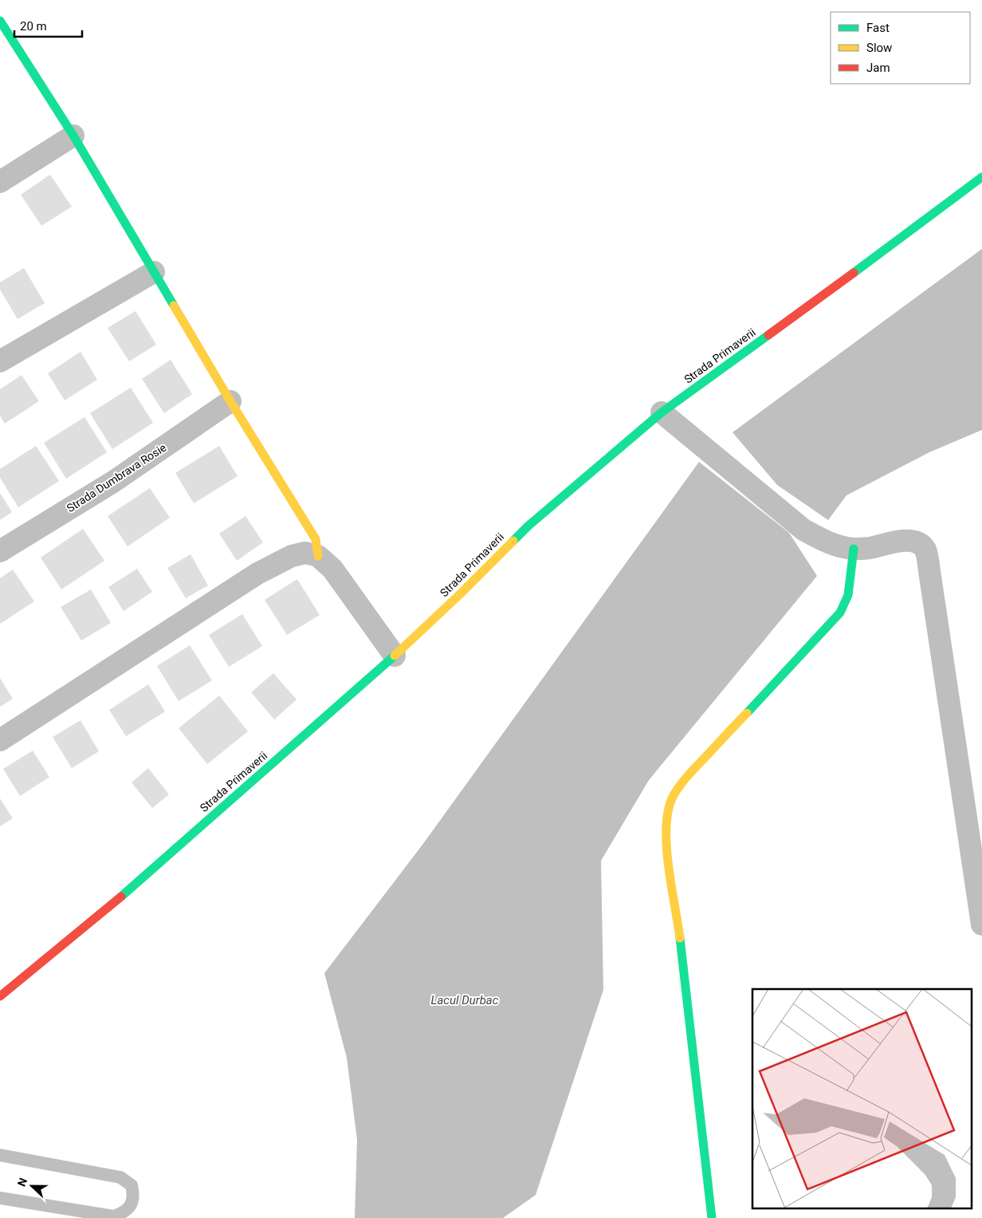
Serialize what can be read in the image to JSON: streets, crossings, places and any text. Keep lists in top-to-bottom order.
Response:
{
  "streets": {
    "street": ["Strada Primaverii", "Strada Dumbrava Rosie"]
  },
  "water": ["Lacul Durbac"],
  "legend": ["Fast", "Slow", "Jam"],
  "scale_bar": "20 m",
  "north": "left"
}
